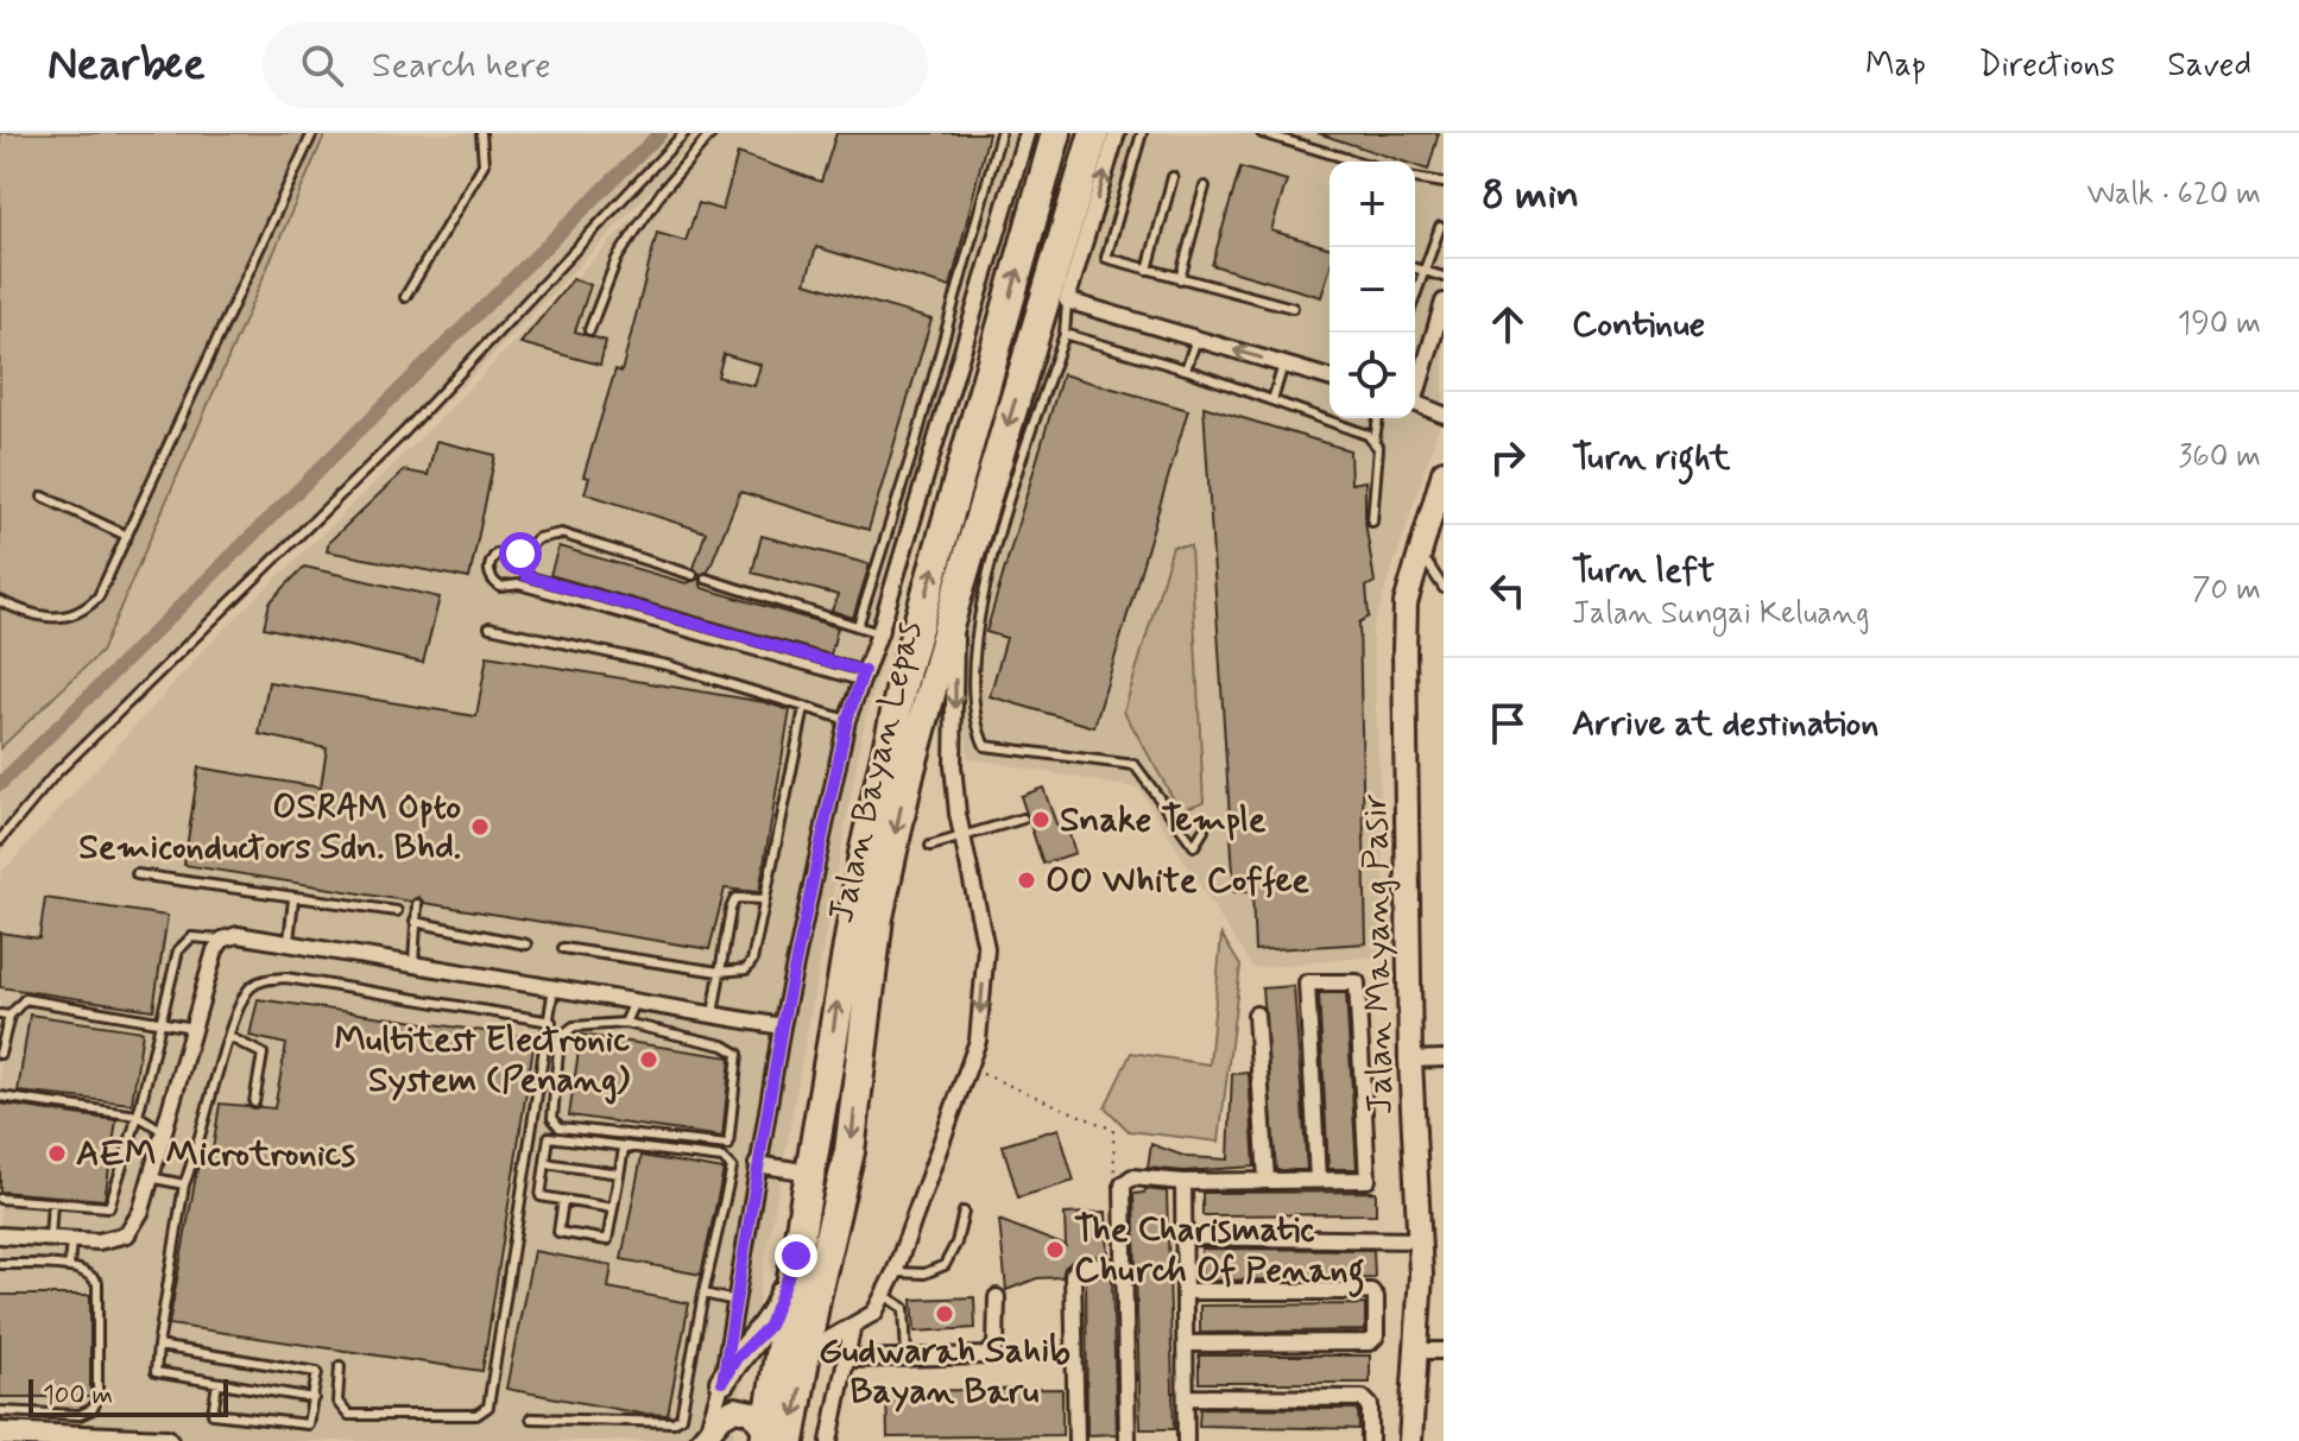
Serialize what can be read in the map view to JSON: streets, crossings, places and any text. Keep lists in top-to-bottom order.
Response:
{
  "streets": {
    "highway": ["Jalan Bayan Lepas"],
    "street": ["Jalan Mayang Pasir"]
  },
  "places": [
    "Snake Temple",
    "OSRAM Opto Semiconductors Sdn. Bhd.",
    "OO White Coffee",
    "Multitest Electronic System (Penang)",
    "AEM Microtronics",
    "The Charismatic Church Of Penang",
    "Gudwarah Sahib Bayan Baru"
  ],
  "scale_bar": "100 m",
  "page": {
    "header": "Nearbee",
    "search": "Search here",
    "nav": ["Map", "Directions", "Saved"],
    "heading": ["8 min", "Walk · 620 m"],
    "map_buttons": ["+", "−"],
    "list": [
      ["Continue", "190 m"],
      ["Turn right", "360 m"],
      ["Turn left", "Jalan Sungai Keluang", "70 m"],
      "Arrive at destination"
    ],
    "scale": "100 m"
  }
}
